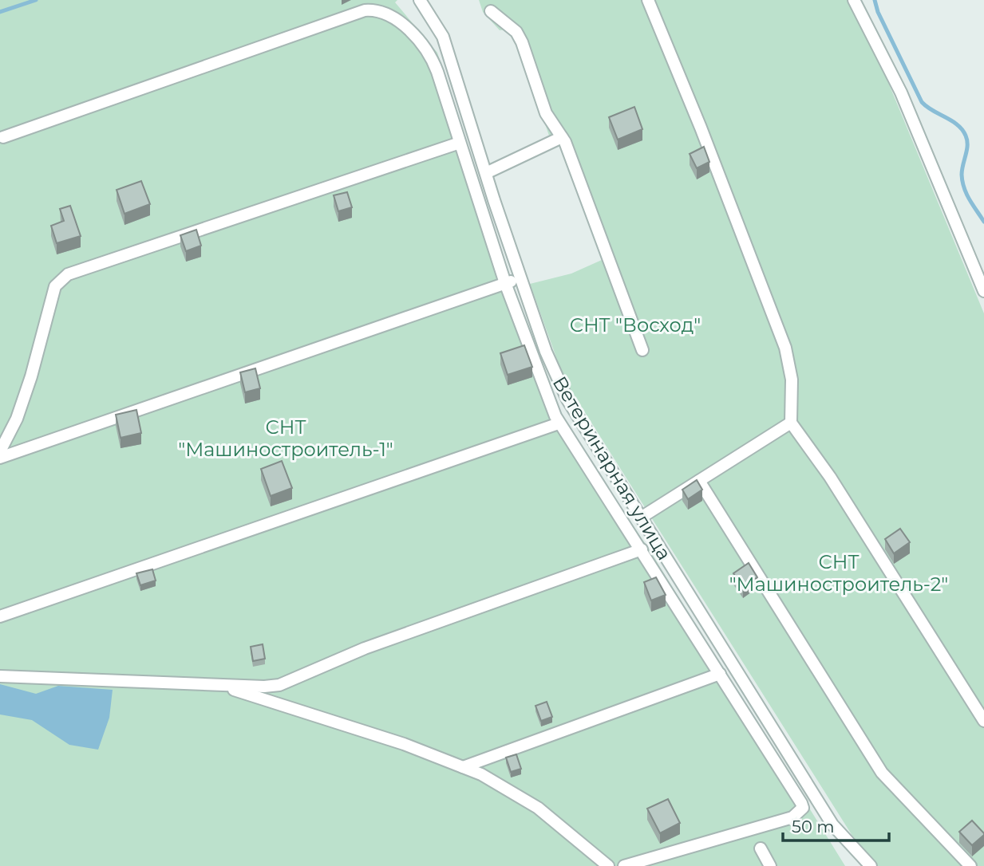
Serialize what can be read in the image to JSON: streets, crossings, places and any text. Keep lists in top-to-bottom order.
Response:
{
  "streets": {
    "street": ["Ветеринарная улица"]
  },
  "parks": ["СНТ \"Восход\"", "СНТ \"Машиностроитель-1\"", "СНТ \"Машиностроитель-2\""],
  "scale_bar": "50 m"
}
